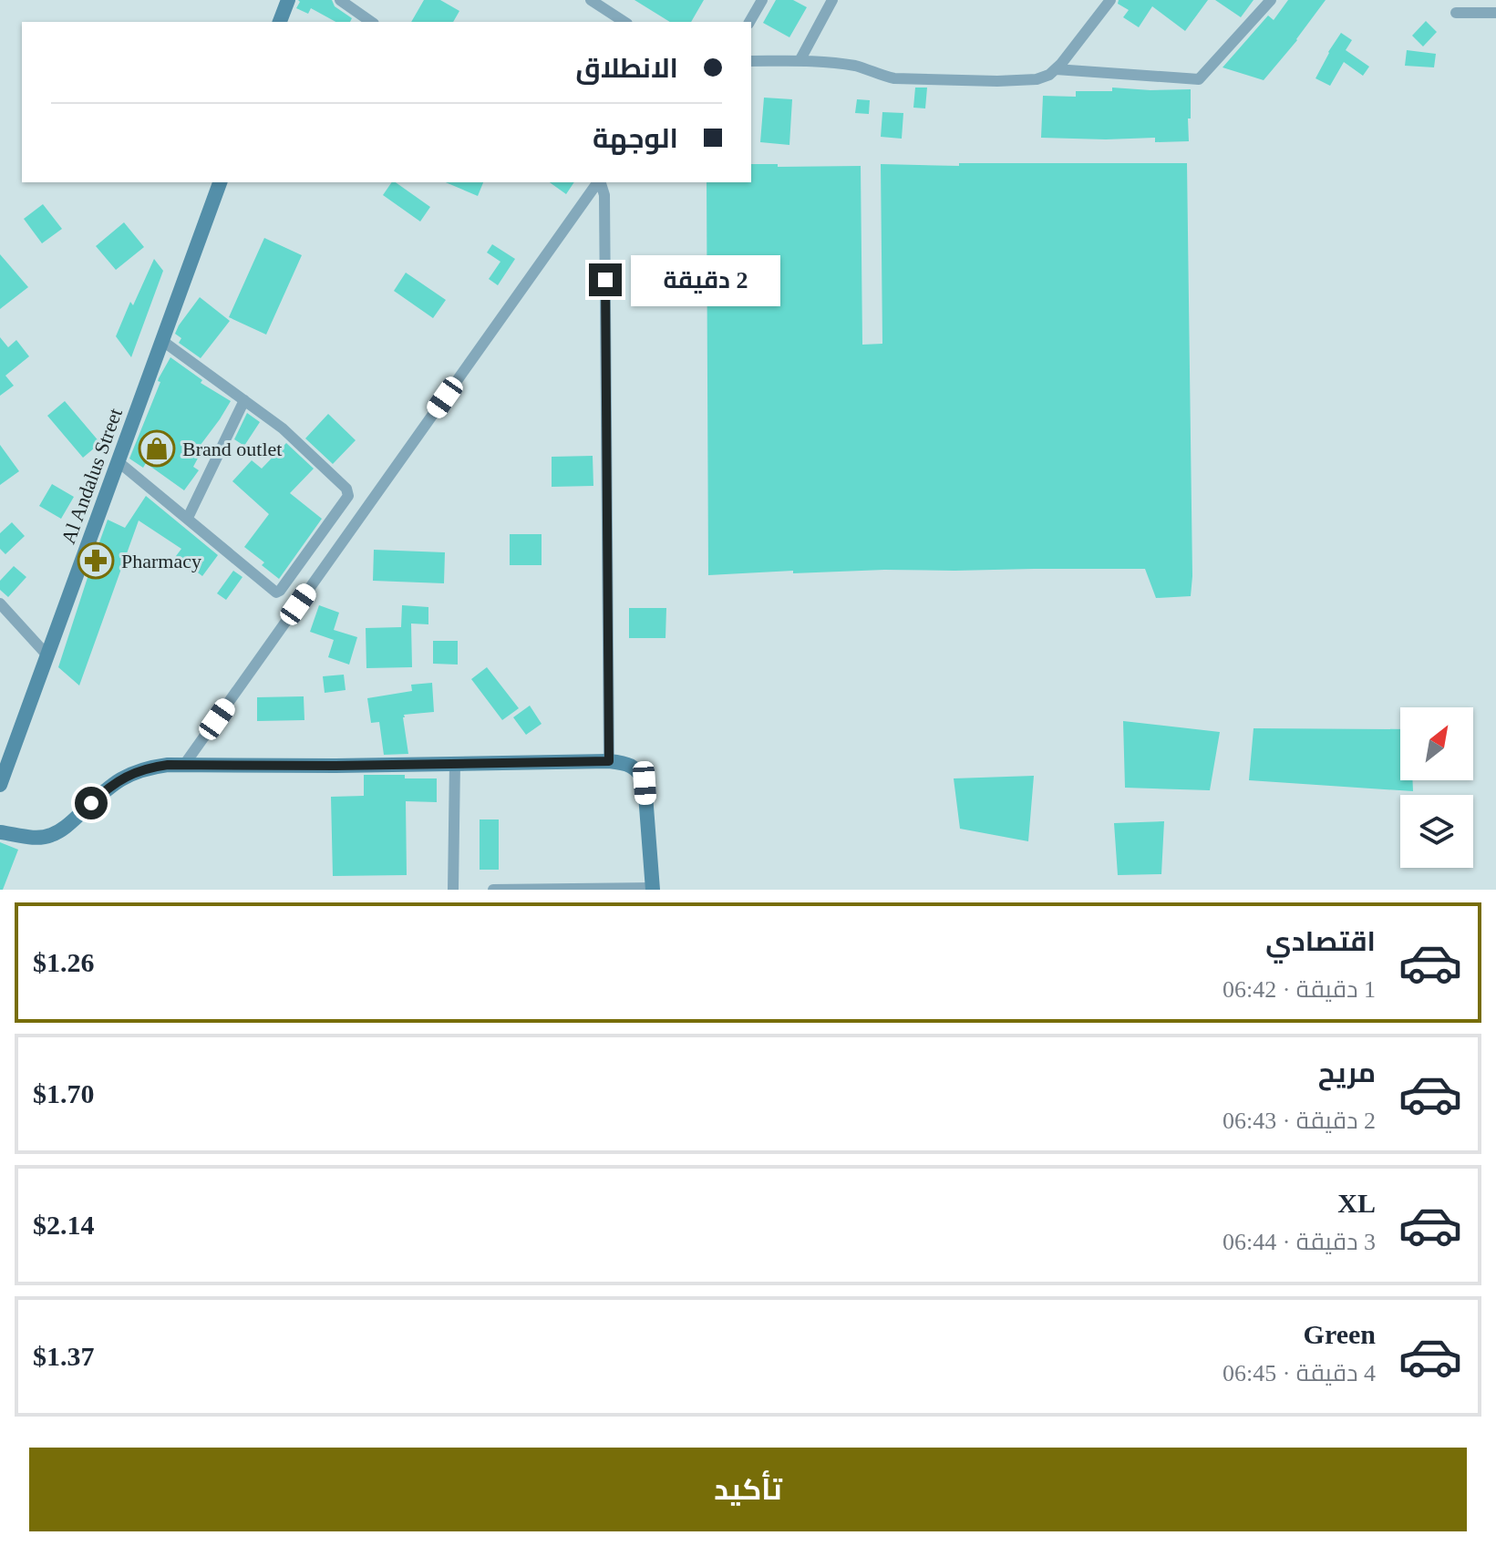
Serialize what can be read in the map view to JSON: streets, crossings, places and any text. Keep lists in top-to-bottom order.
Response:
{
  "streets": {
    "main road": ["Al Andalus Street"]
  },
  "places": {
    "shop": ["Brand outlet"],
    "pharmacy": ["Pharmacy"]
  },
  "north": "top right",
  "page": {
    "banner": ["الانطلاق", "الوجهة"],
    "bubble": "2 دقيقة",
    "list": [
      {
        "name": "اقتصادي",
        "note": "1 دقيقة · 06:42",
        "value": "$1.26"
      },
      {
        "name": "مريح",
        "note": "2 دقيقة · 06:43",
        "value": "$1.70"
      },
      {
        "name": "XL",
        "note": "3 دقيقة · 06:44",
        "value": "$2.14"
      },
      {
        "name": "Green",
        "note": "4 دقيقة · 06:45",
        "value": "$1.37"
      }
    ],
    "buttons": "تأكيد"
  }
}
